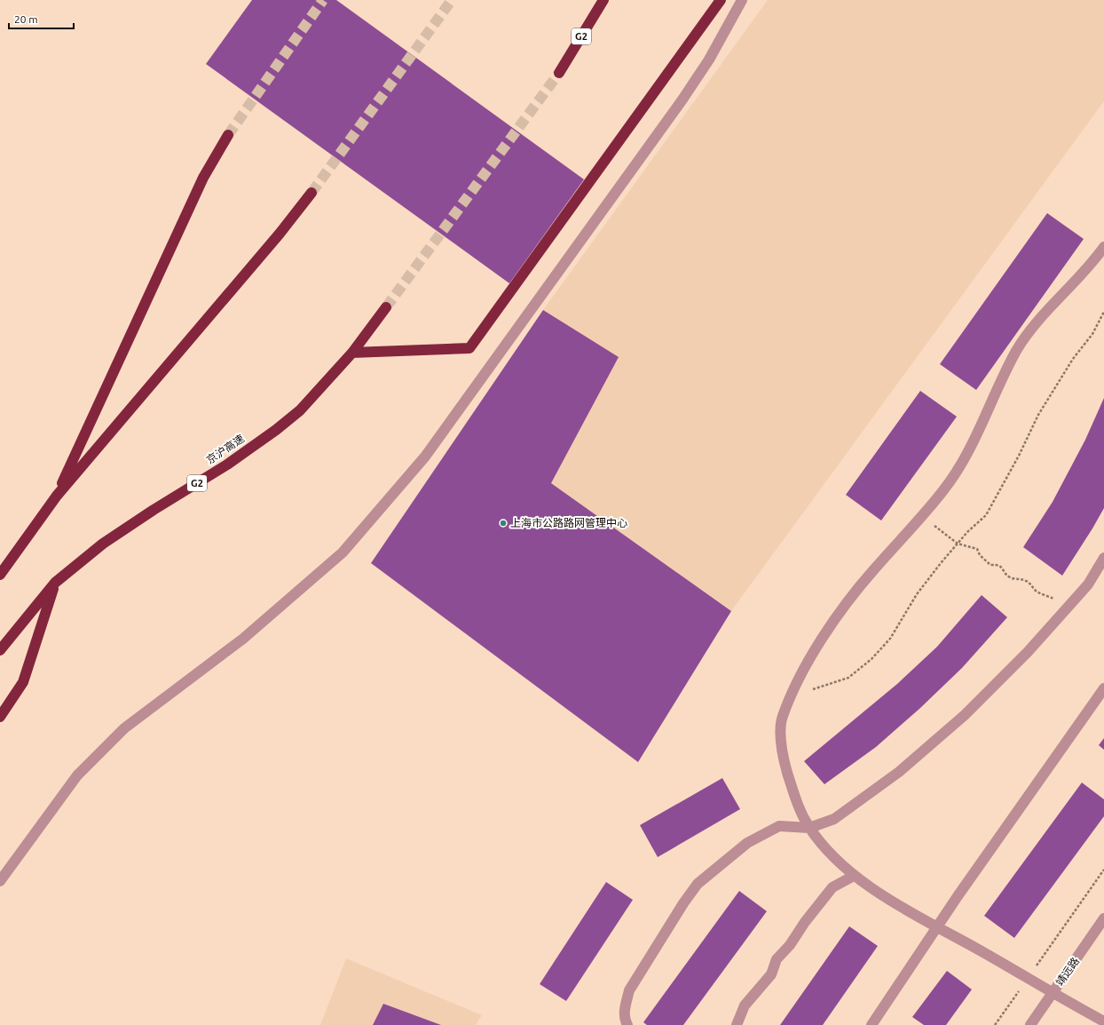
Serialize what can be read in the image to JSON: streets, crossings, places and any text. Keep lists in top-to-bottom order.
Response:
{
  "streets": {
    "highway": ["G2", "京沪高速"],
    "street": ["靖远路"]
  },
  "places": ["上海市公路路网管理中心"],
  "scale_bar": "20 m"
}
